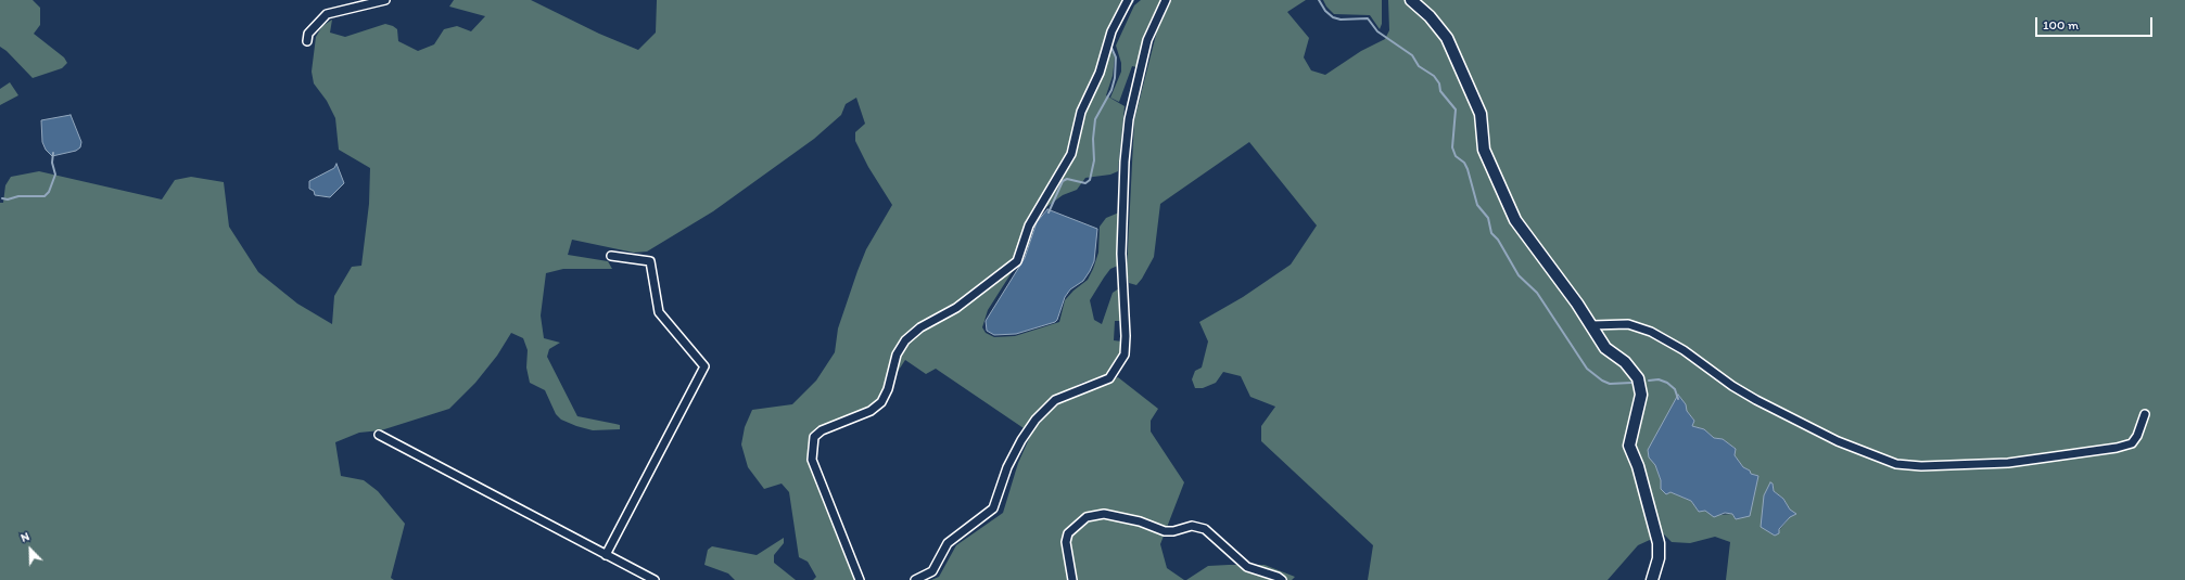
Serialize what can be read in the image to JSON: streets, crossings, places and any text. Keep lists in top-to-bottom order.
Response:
{
  "scale_bar": "100 m",
  "north": "top left"
}
